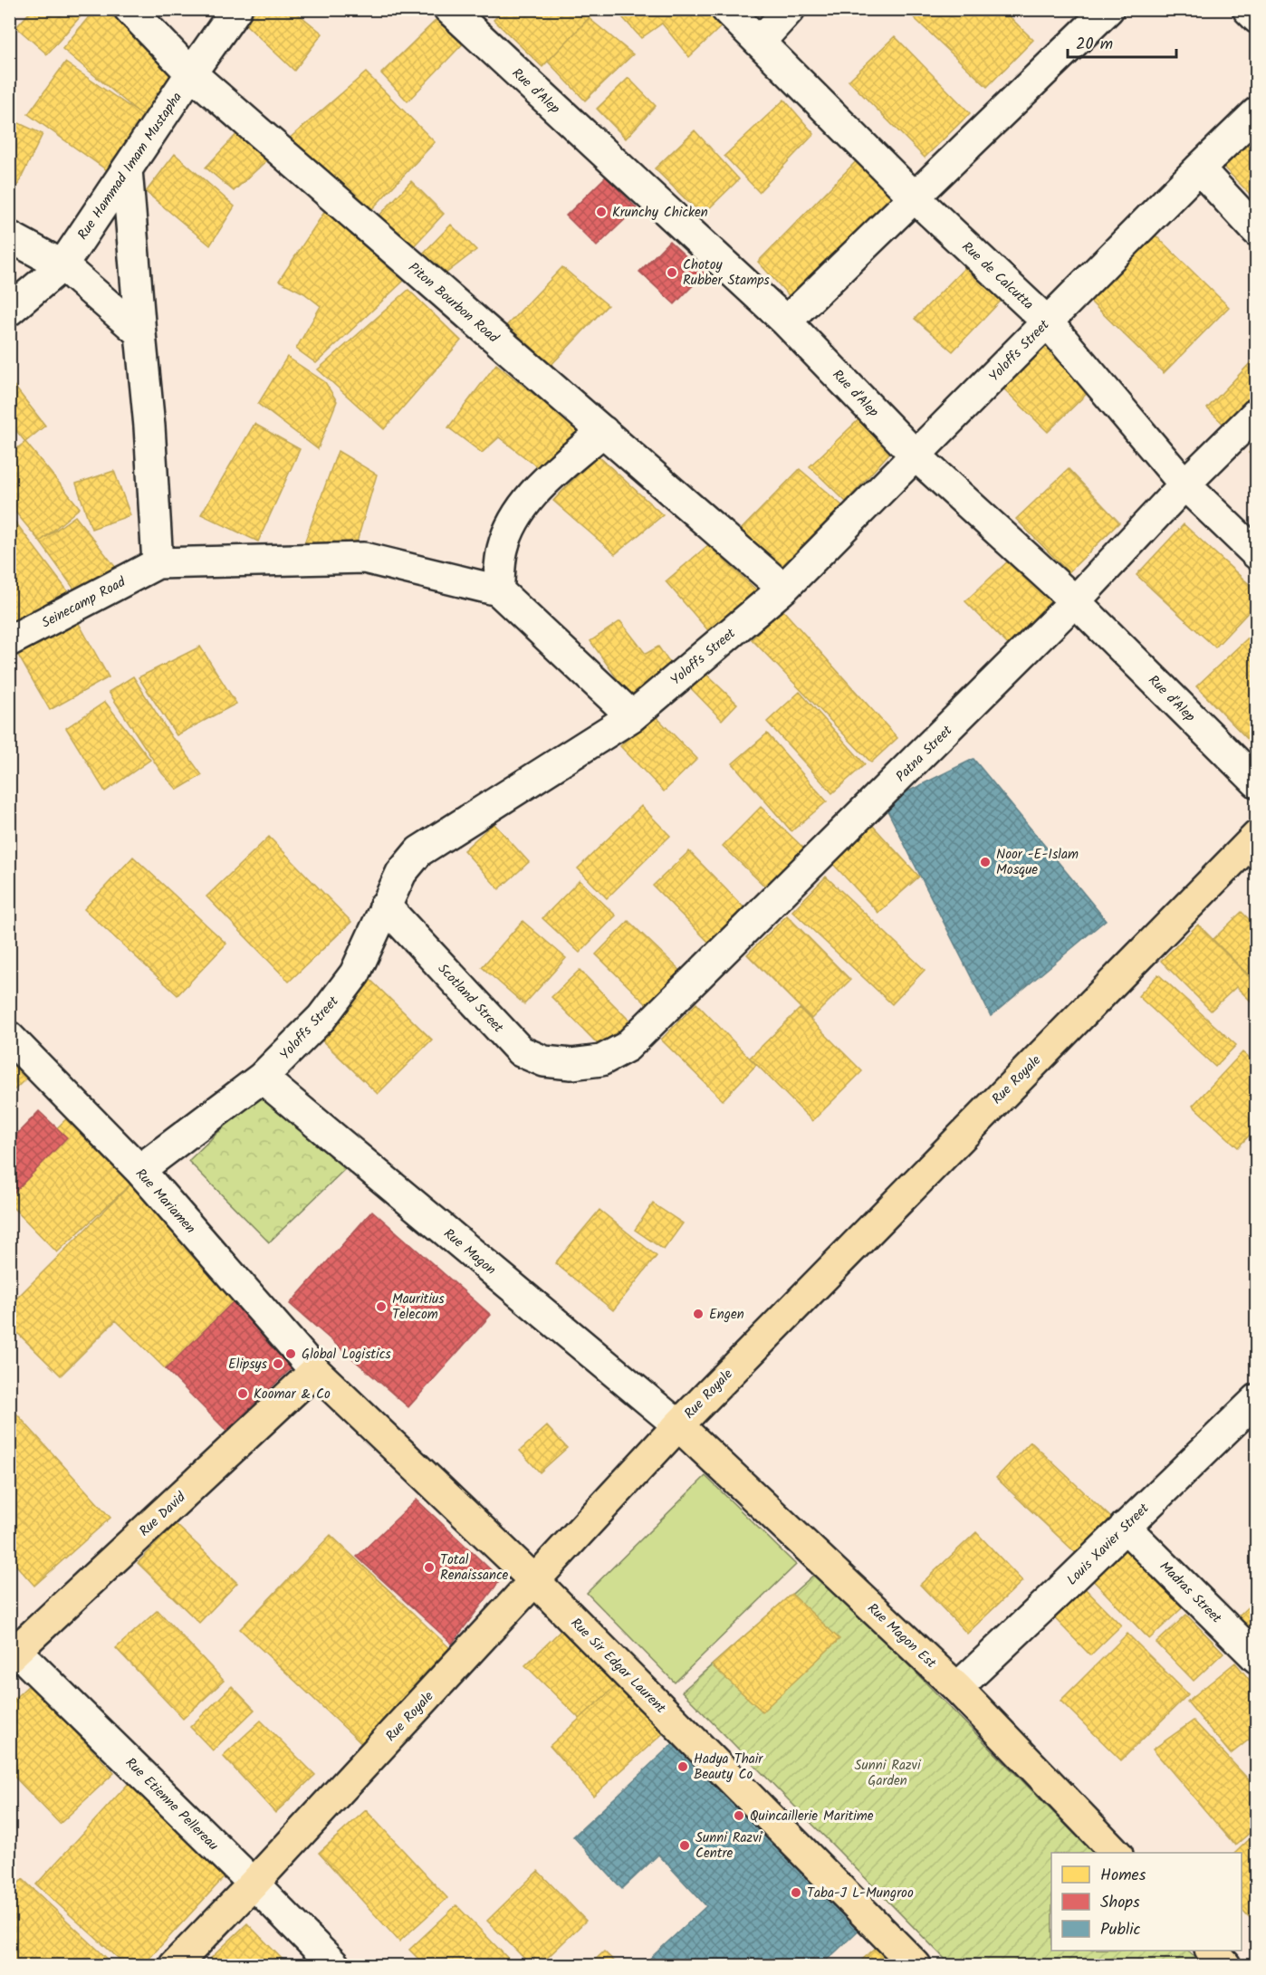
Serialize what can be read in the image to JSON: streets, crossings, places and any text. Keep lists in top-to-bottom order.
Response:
{
  "streets": {
    "main road": [
      "Rue Royale",
      "Rue David",
      "Rue Magon Est",
      "Rue Sir Edgar Laurent"
    ],
    "street": [
      "Rue d'Alep",
      "Rue Hammad Imam Mustapha",
      "Rue de Calcutta",
      "Piton Bourbon Road",
      "Yoloffs Street",
      "Seinecamp Road",
      "Patna Street",
      "Scotland Street",
      "Rue Mariamen",
      "Rue Magon",
      "Louis Xavier Street",
      "Madras Street",
      "Rue Etienne Pellereau"
    ]
  },
  "crossings": [
    ["Rue d'Alep", "Yoloffs Street"],
    ["Rue d'Alep", "Patna Street"],
    ["Rue Hammad Imam Mustapha", "Piton Bourbon Road"],
    ["Rue de Calcutta", "Yoloffs Street"],
    ["Rue de Calcutta", "Patna Street"],
    ["Piton Bourbon Road", "Yoloffs Street"],
    ["Yoloffs Street", "Scotland Street"],
    ["Yoloffs Street", "Rue Mariamen"],
    ["Yoloffs Street", "Rue Magon"],
    ["Patna Street", "Scotland Street"],
    ["Rue Royale", "Rue Magon"],
    ["Rue Royale", "Rue Magon Est"],
    ["Rue Royale", "Rue Sir Edgar Laurent"],
    ["Rue Royale", "Rue Etienne Pellereau"],
    ["Rue Mariamen", "Rue David"],
    ["Rue Mariamen", "Rue Sir Edgar Laurent"],
    ["Rue Magon", "Rue Magon Est"],
    ["Rue David", "Rue Sir Edgar Laurent"],
    ["Rue David", "Rue Etienne Pellereau"],
    ["Louis Xavier Street", "Madras Street"],
    ["Louis Xavier Street", "Rue Magon Est"]
  ],
  "parks": ["Sunni Razvi Garden"],
  "places": [
    "Krunchy Chicken",
    "Chotoy Rubber Stamps",
    "Noor -E-Islam Mosque",
    "Mauritius Telecom",
    "Engen",
    "Global Logistics",
    "Elipsys",
    "Koomar & Co",
    "Total Renaissance",
    "Hadya Thair Beauty Co",
    "Quincaillerie Maritime",
    "Sunni Razvi Centre",
    "Taba-J L-Mungroo"
  ],
  "legend": ["Homes", "Shops", "Public"],
  "scale_bar": "20 m"
}
